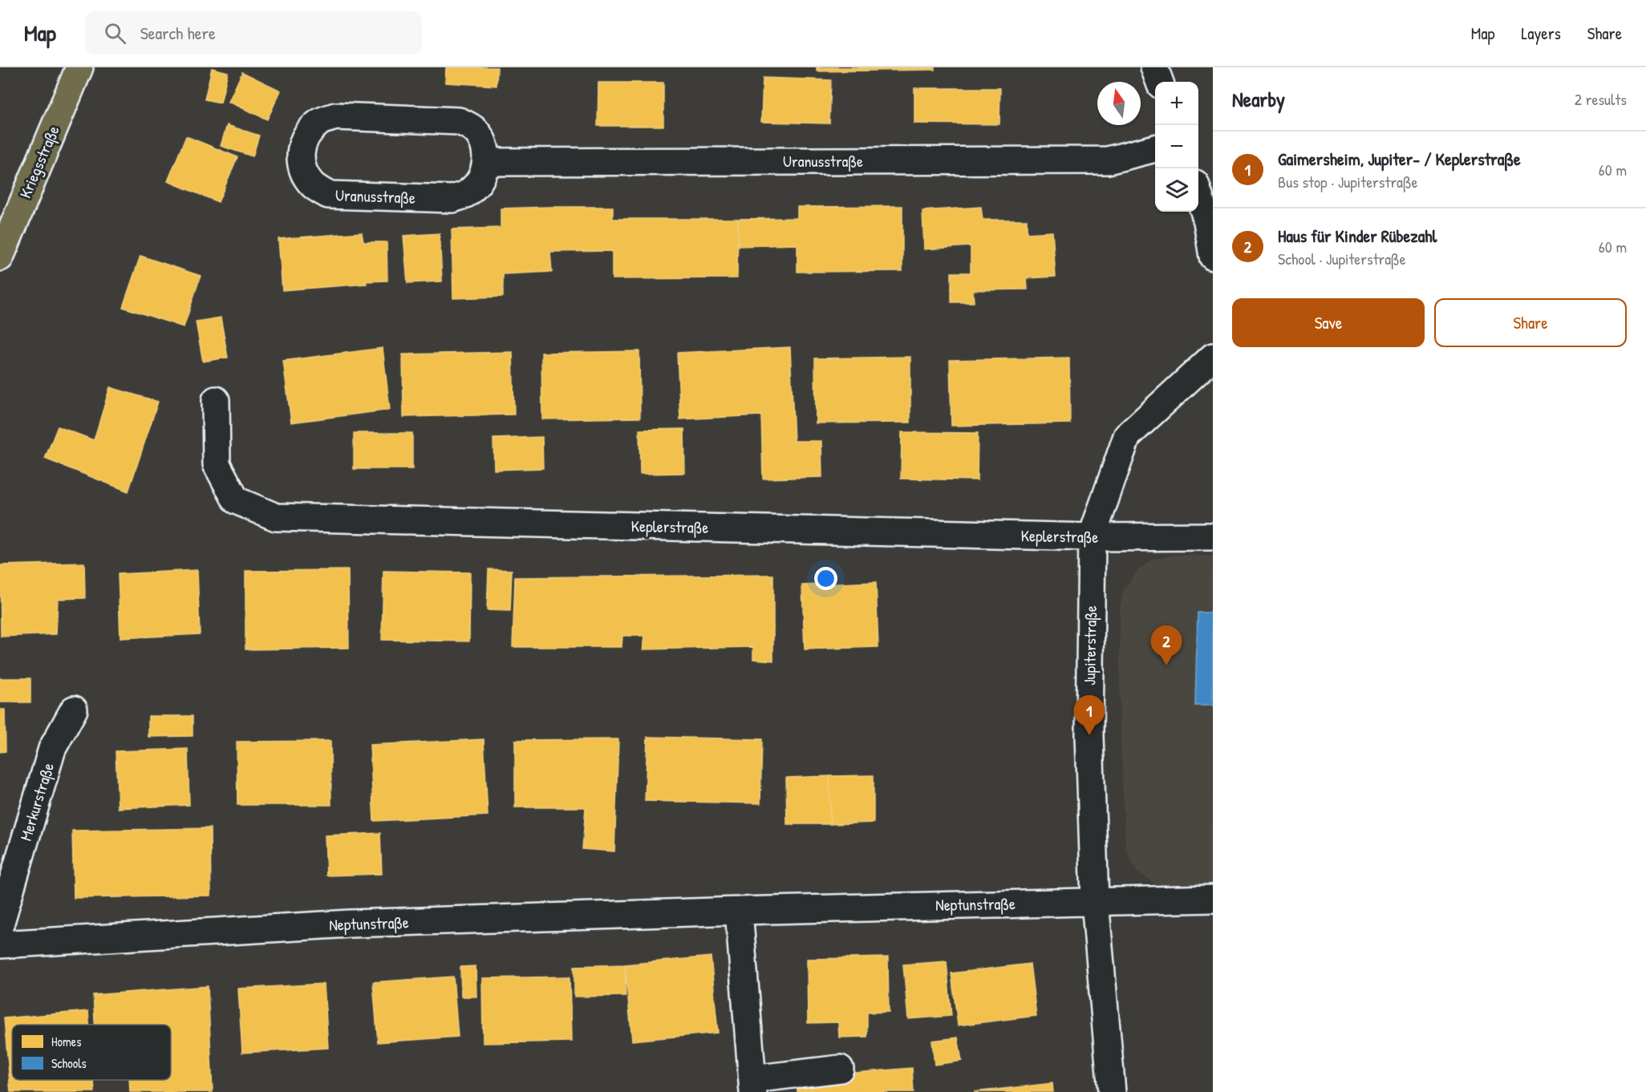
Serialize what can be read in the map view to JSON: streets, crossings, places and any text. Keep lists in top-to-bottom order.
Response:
{
  "streets": {
    "main road": ["Kriegsstraße"],
    "street": [
      "Uranusstraße",
      "Keplerstraße",
      "Jupiterstraße",
      "Merkurstraße",
      "Neptunstraße"
    ]
  },
  "crossings": [
    ["Keplerstraße", "Jupiterstraße"],
    ["Jupiterstraße", "Neptunstraße"]
  ],
  "legend": ["Homes", "Schools"],
  "north": "top",
  "page": {
    "header": "Map",
    "search": "Search here",
    "nav": ["Map", "Layers", "Share"],
    "heading": ["Nearby", "2 results"],
    "map_buttons": ["+", "−"],
    "list": [
      {
        "mark": "1",
        "name": "Gaimersheim, Jupiter- / Keplerstraße",
        "note": "Bus stop · Jupiterstraße",
        "value": "60 m"
      },
      {
        "mark": "2",
        "name": "Haus für Kinder Rübezahl",
        "note": "School · Jupiterstraße",
        "value": "60 m"
      }
    ],
    "buttons": ["Save", "Share"],
    "pins": ["2", "1"]
  }
}
